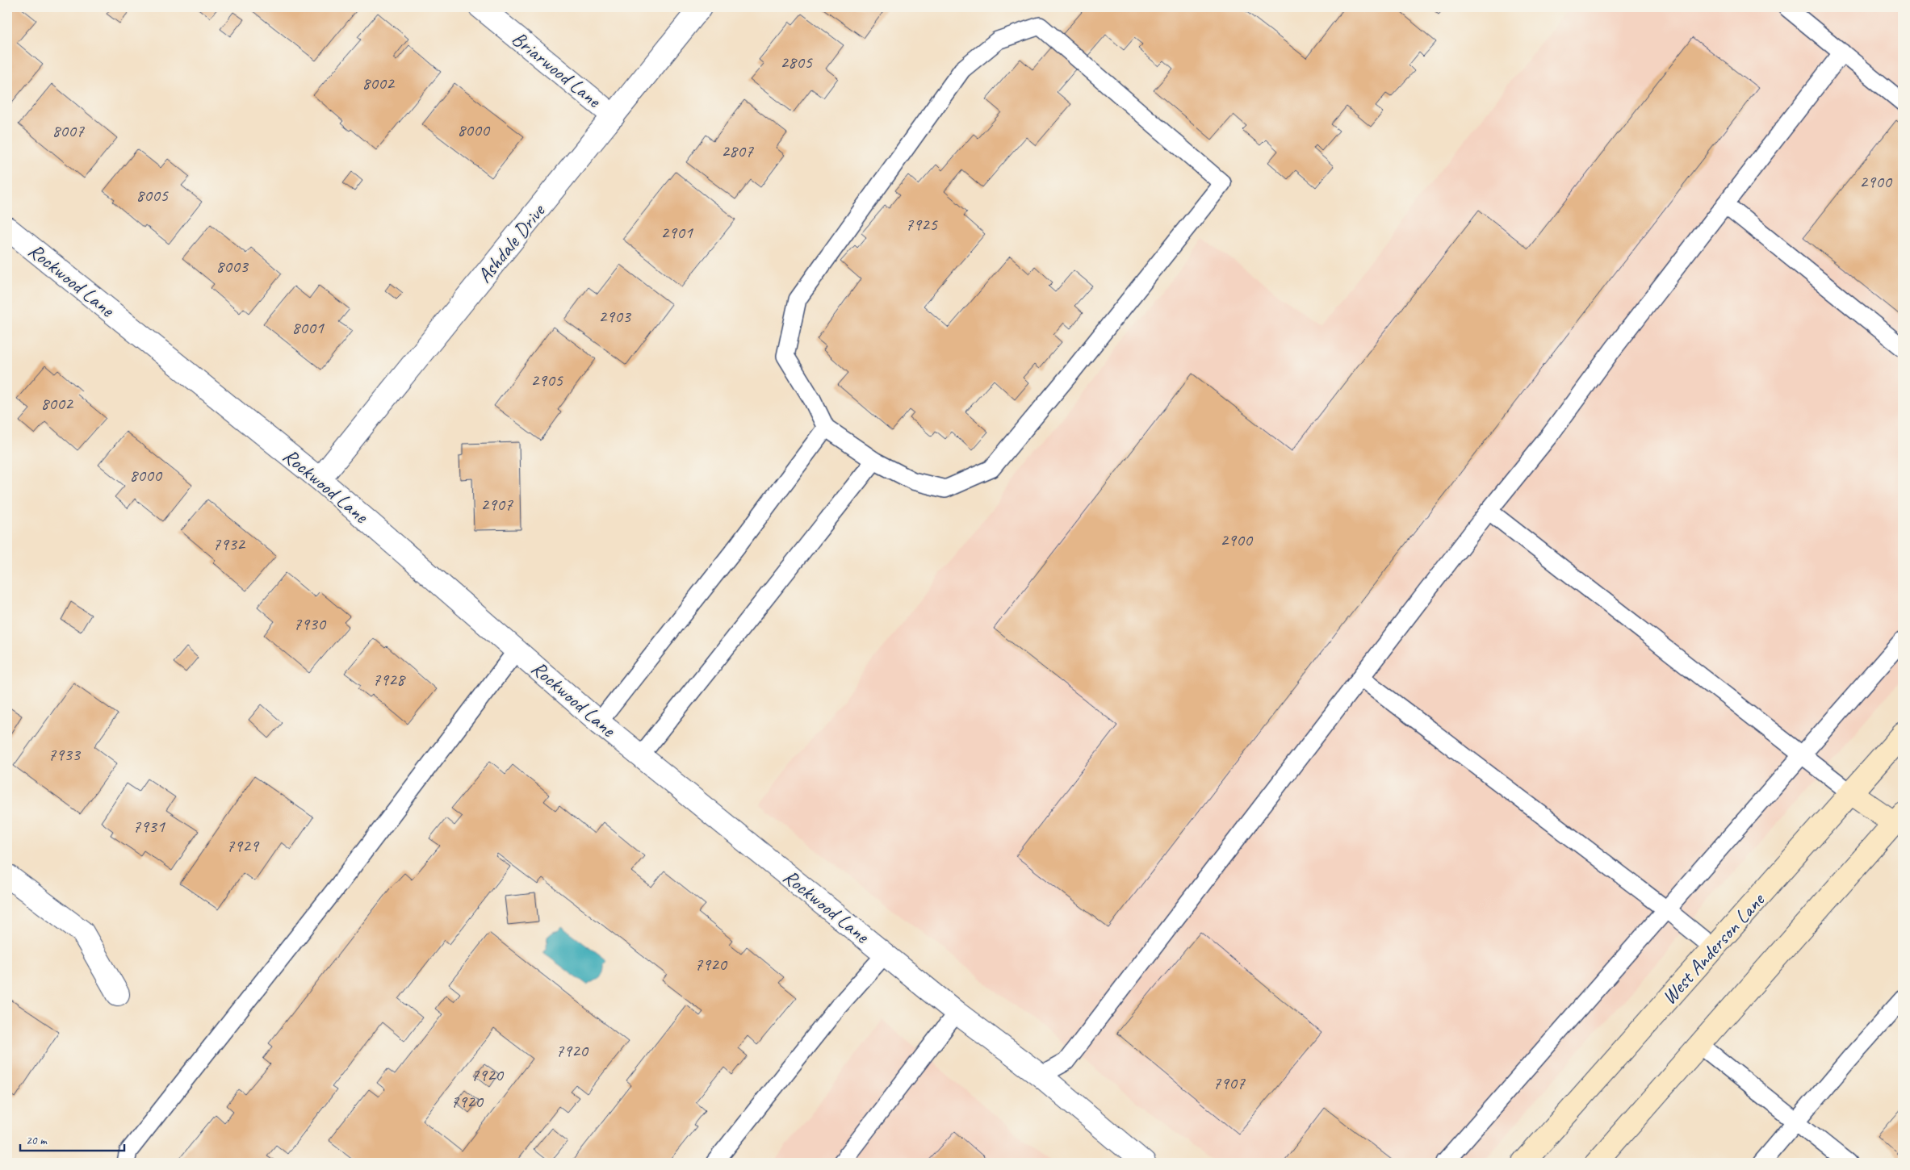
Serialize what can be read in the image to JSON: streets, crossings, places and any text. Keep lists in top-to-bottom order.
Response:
{
  "streets": {
    "main road": ["West Anderson Lane"],
    "street": ["Briarwood Lane", "Ashdale Drive", "Rockwood Lane"]
  },
  "crossings": [
    ["Briarwood Lane", "Ashdale Drive"],
    ["Ashdale Drive", "Rockwood Lane"]
  ],
  "house_numbers": [
    "2805",
    "8002",
    "8000",
    "8007",
    "2807",
    "2900",
    "8005",
    "7925",
    "2901",
    "8003",
    "2903",
    "8001",
    "2905",
    "8002",
    "8000",
    "2907",
    "2900",
    "7932",
    "7930",
    "7928",
    "7933",
    "7931",
    "7929",
    "7920",
    "7920",
    "7920",
    "7907",
    "7920"
  ],
  "scale_bar": "20 m"
}
